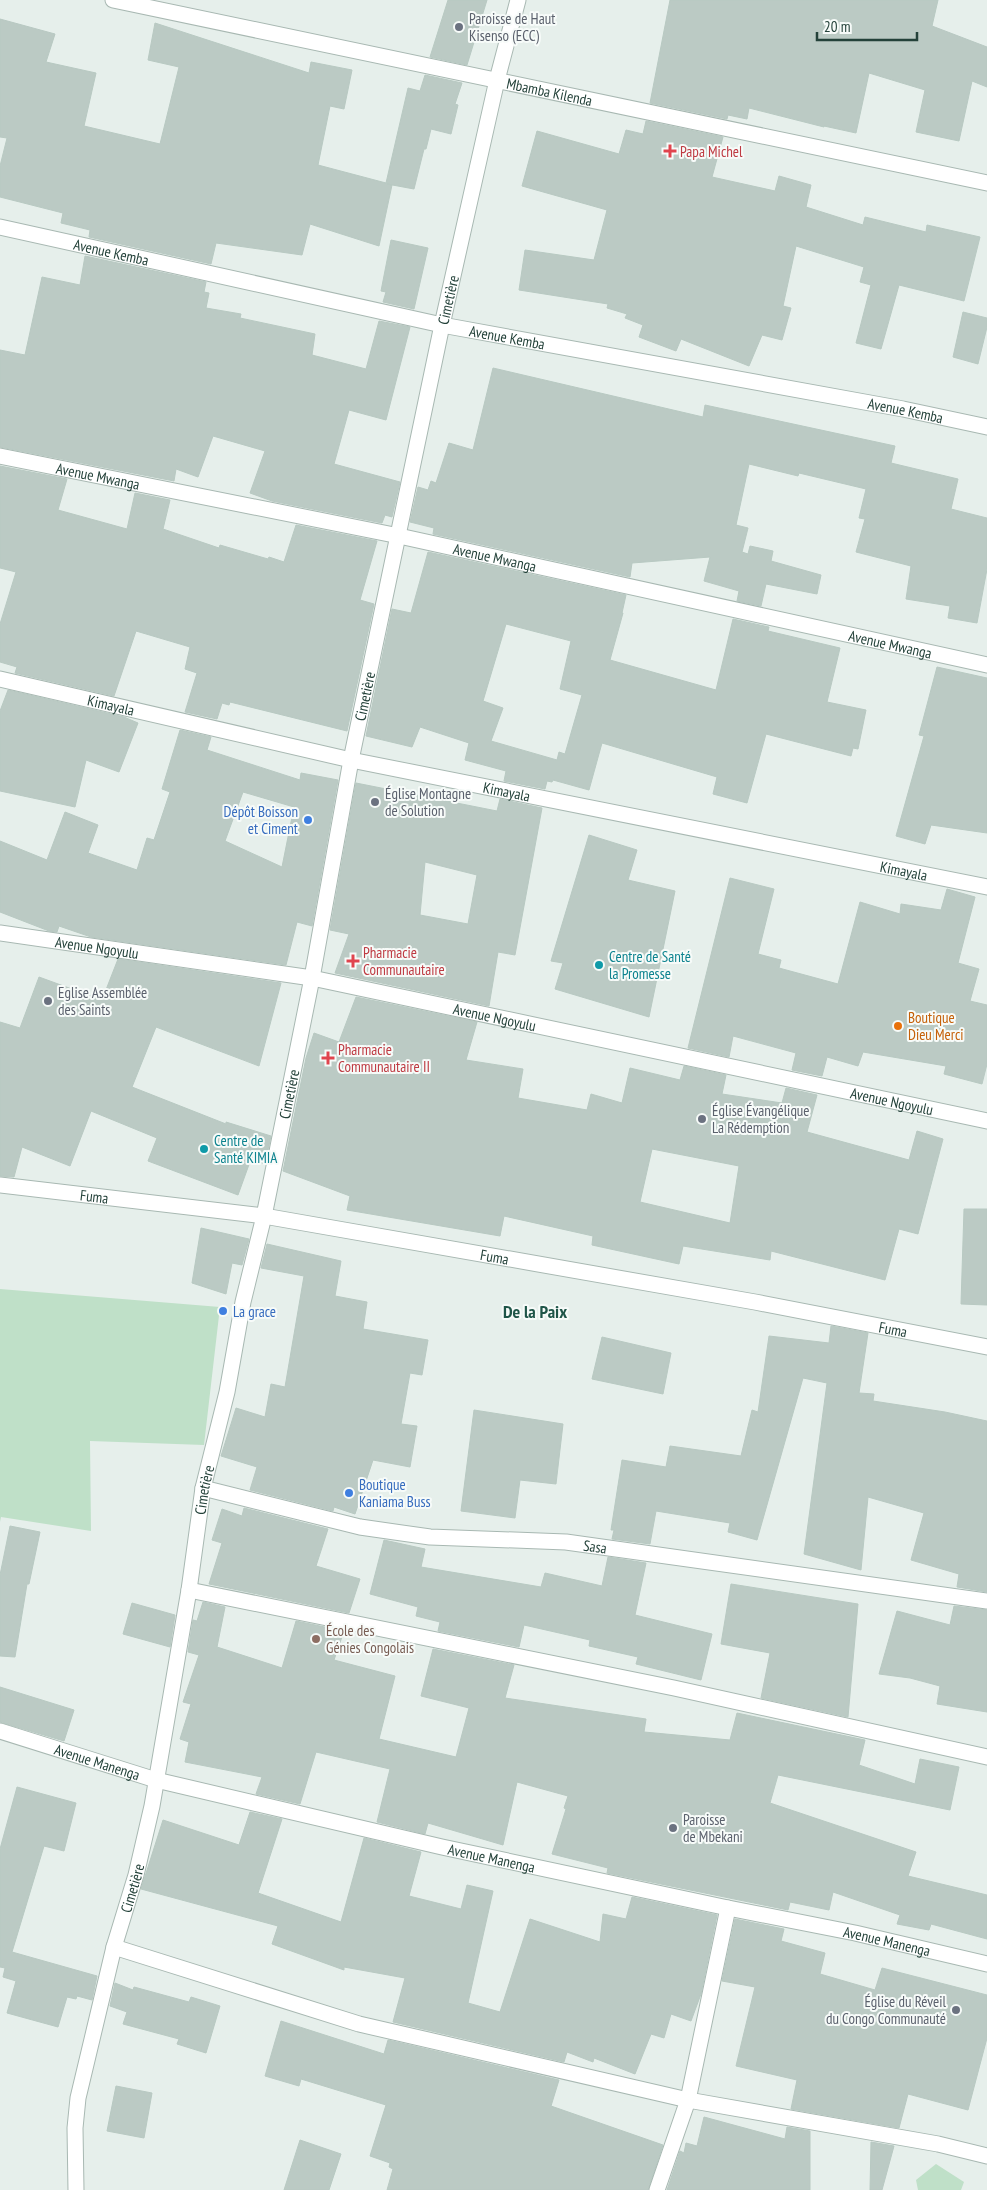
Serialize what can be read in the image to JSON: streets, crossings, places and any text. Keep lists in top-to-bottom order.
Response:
{
  "streets": {
    "street": [
      "Mbamba Kilenda",
      "Avenue Kemba",
      "Cimetière",
      "Avenue Mwanga",
      "Kimayala",
      "Avenue Ngoyulu",
      "Fuma",
      "Sasa",
      "Avenue Manenga"
    ]
  },
  "crossings": [
    ["Mbamba Kilenda", "Cimetière"],
    ["Avenue Kemba", "Cimetière"],
    ["Cimetière", "Avenue Mwanga"],
    ["Cimetière", "Kimayala"],
    ["Cimetière", "Avenue Ngoyulu"],
    ["Cimetière", "Fuma"],
    ["Cimetière", "Sasa"],
    ["Cimetière", "Avenue Manenga"]
  ],
  "districts": ["De la Paix"],
  "places": {
    "other": [
      "Paroisse de Haut Kisenso (ECC)",
      "Église Montagne de Solution",
      "Dépôt Boisson et Ciment",
      "Centre de Santé la Promesse",
      "Eglise Assemblée des Saints",
      "Boutique Dieu Merci",
      "Église Évangélique La Rédemption",
      "Centre de Santé KIMIA",
      "La grace",
      "Boutique Kaniama Buss",
      "École des Génies Congolais",
      "Paroisse de Mbekani",
      "Église du Réveil du Congo Communauté"
    ],
    "health": ["Papa Michel", "Pharmacie Communautaire", "Pharmacie Communautaire II"]
  },
  "scale_bar": "20 m"
}
